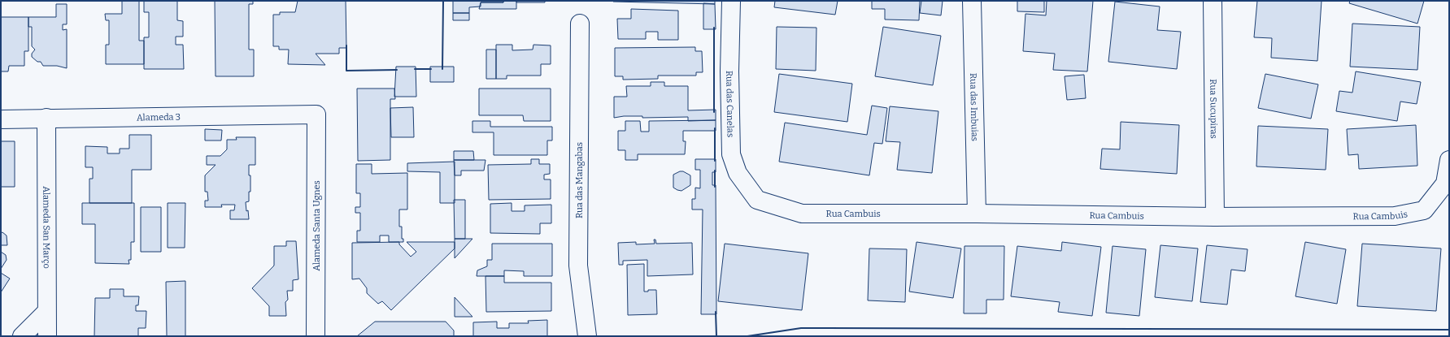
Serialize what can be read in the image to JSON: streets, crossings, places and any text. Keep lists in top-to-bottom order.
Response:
{
  "streets": {
    "street": [
      "Rua das Canelas",
      "Rua das Imbuias",
      "Rua Sucupiras",
      "Alameda 3",
      "Rua das Mangabas",
      "Rua Cambuis",
      "Alameda Santa Ugnes",
      "Alameda San Março"
    ]
  },
  "crossings": [
    ["Rua das Canelas", "Rua Cambuis"],
    ["Rua das Imbuias", "Rua Cambuis"],
    ["Rua Sucupiras", "Rua Cambuis"],
    ["Alameda 3", "Alameda Santa Ugnes"],
    ["Alameda 3", "Alameda San Março"]
  ]
}
